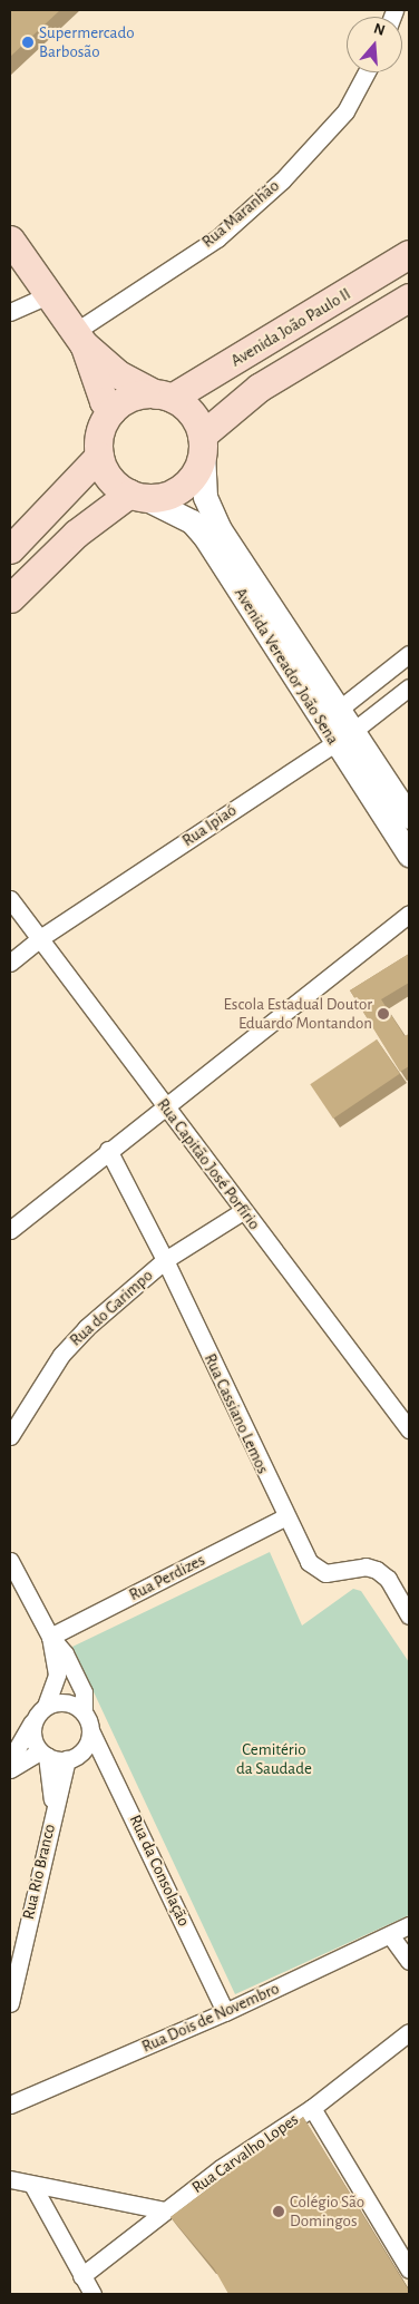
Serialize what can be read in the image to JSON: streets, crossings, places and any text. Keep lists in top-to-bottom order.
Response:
{
  "streets": {
    "main road": ["Avenida João Paulo II", "Avenida Vereador João Sena"],
    "street": [
      "Rua Maranhão",
      "Rua Ipiaó",
      "Rua Capitão José Porfírio",
      "Rua do Garimpo",
      "Rua Cassiano Lemos",
      "Rua Perdizes",
      "Rua da Consolação",
      "Rua Rio Branco",
      "Rua Dois de Novembro",
      "Rua Carvalho Lopes"
    ]
  },
  "crossings": [
    ["Avenida João Paulo II", "Avenida Vereador João Sena"],
    ["Avenida Vereador João Sena", "Rua Ipiaó"],
    ["Rua Ipiaó", "Rua Capitão José Porfírio"],
    ["Rua Capitão José Porfírio", "Rua do Garimpo"],
    ["Rua do Garimpo", "Rua Cassiano Lemos"],
    ["Rua Cassiano Lemos", "Rua Perdizes"],
    ["Rua da Consolação", "Rua Rio Branco"],
    ["Rua da Consolação", "Rua Dois de Novembro"]
  ],
  "parks": ["Cemitério da Saudade"],
  "places": ["Supermercado Barbosão", "Escola Estadual Doutor Eduardo Montandon", "Colégio São Domingos"],
  "north": "top"
}
